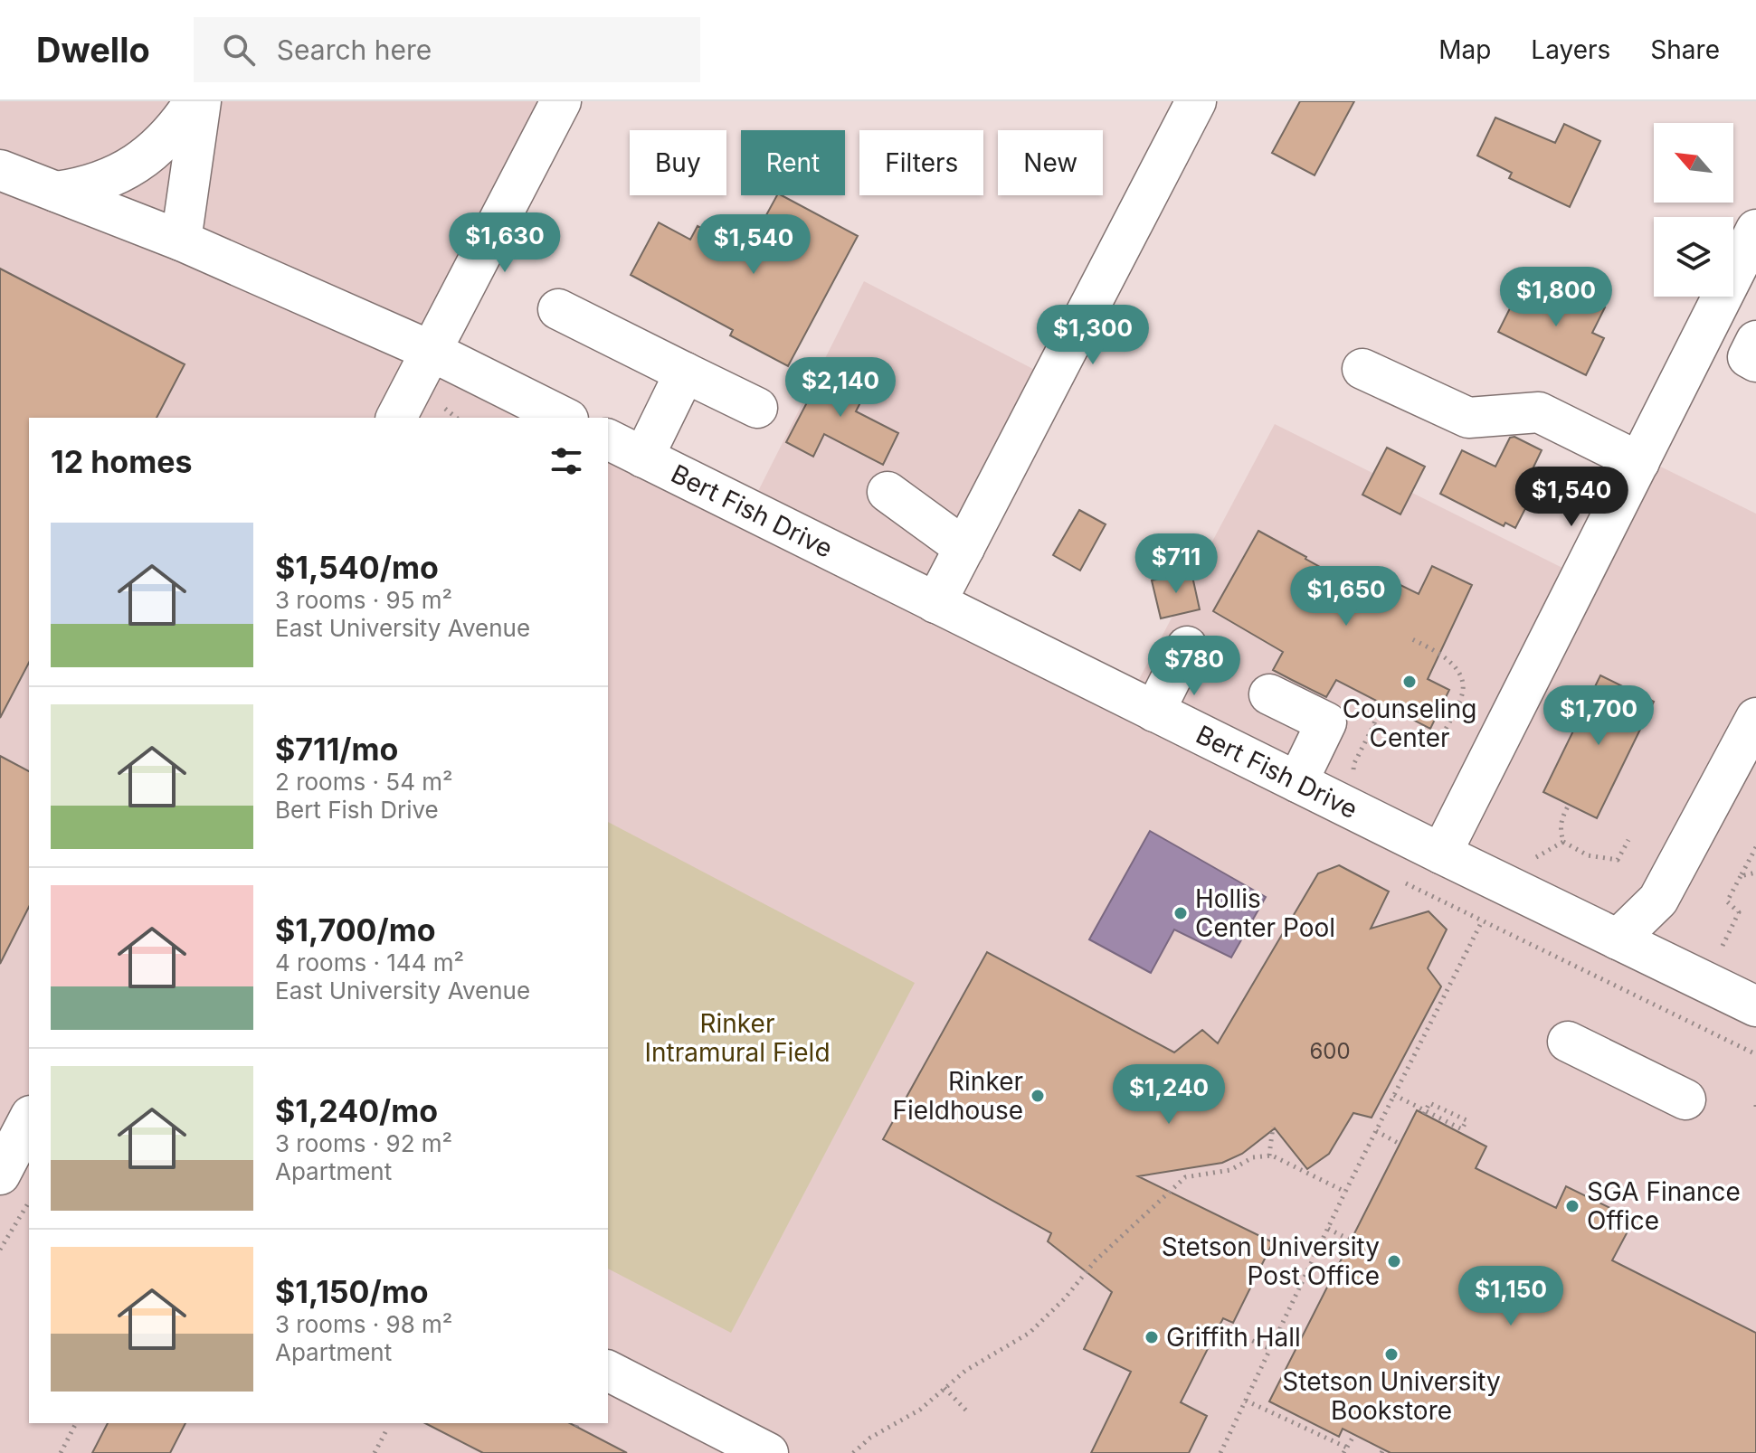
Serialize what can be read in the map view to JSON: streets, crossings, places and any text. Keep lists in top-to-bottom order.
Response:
{
  "streets": {
    "street": ["Bert Fish Drive"]
  },
  "parks": ["Rinker Intramural Field"],
  "places": [
    "Counseling Center",
    "Hollis Center Pool",
    "Rinker Fieldhouse",
    "SGA Finance Office",
    "Stetson University Post Office",
    "Griffith Hall",
    "Stetson University Bookstore"
  ],
  "house_numbers": ["600"],
  "north": "top left",
  "page": {
    "header": "Dwello",
    "search": "Search here",
    "nav": ["Map", "Layers", "Share"],
    "chip": [
      "Buy",
      "Rent",
      "Filters",
      "New"
    ],
    "price": [
      "$1,630",
      "$1,540",
      "$1,800",
      "$1,300",
      "$2,140",
      "$1,540",
      "$711",
      "$1,650",
      "$780",
      "$1,700",
      "$1,240",
      "$1,150"
    ],
    "heading": "12 homes",
    "list": [
      {
        "name": "$1,540/mo",
        "note": "3 rooms · 95 m² · East University Avenue"
      },
      {
        "name": "$711/mo",
        "note": "2 rooms · 54 m² · Bert Fish Drive"
      },
      {
        "name": "$1,700/mo",
        "note": "4 rooms · 144 m² · East University Avenue"
      },
      {
        "name": "$1,240/mo",
        "note": "3 rooms · 92 m² · Apartment"
      },
      {
        "name": "$1,150/mo",
        "note": "3 rooms · 98 m² · Apartment"
      }
    ]
  }
}
